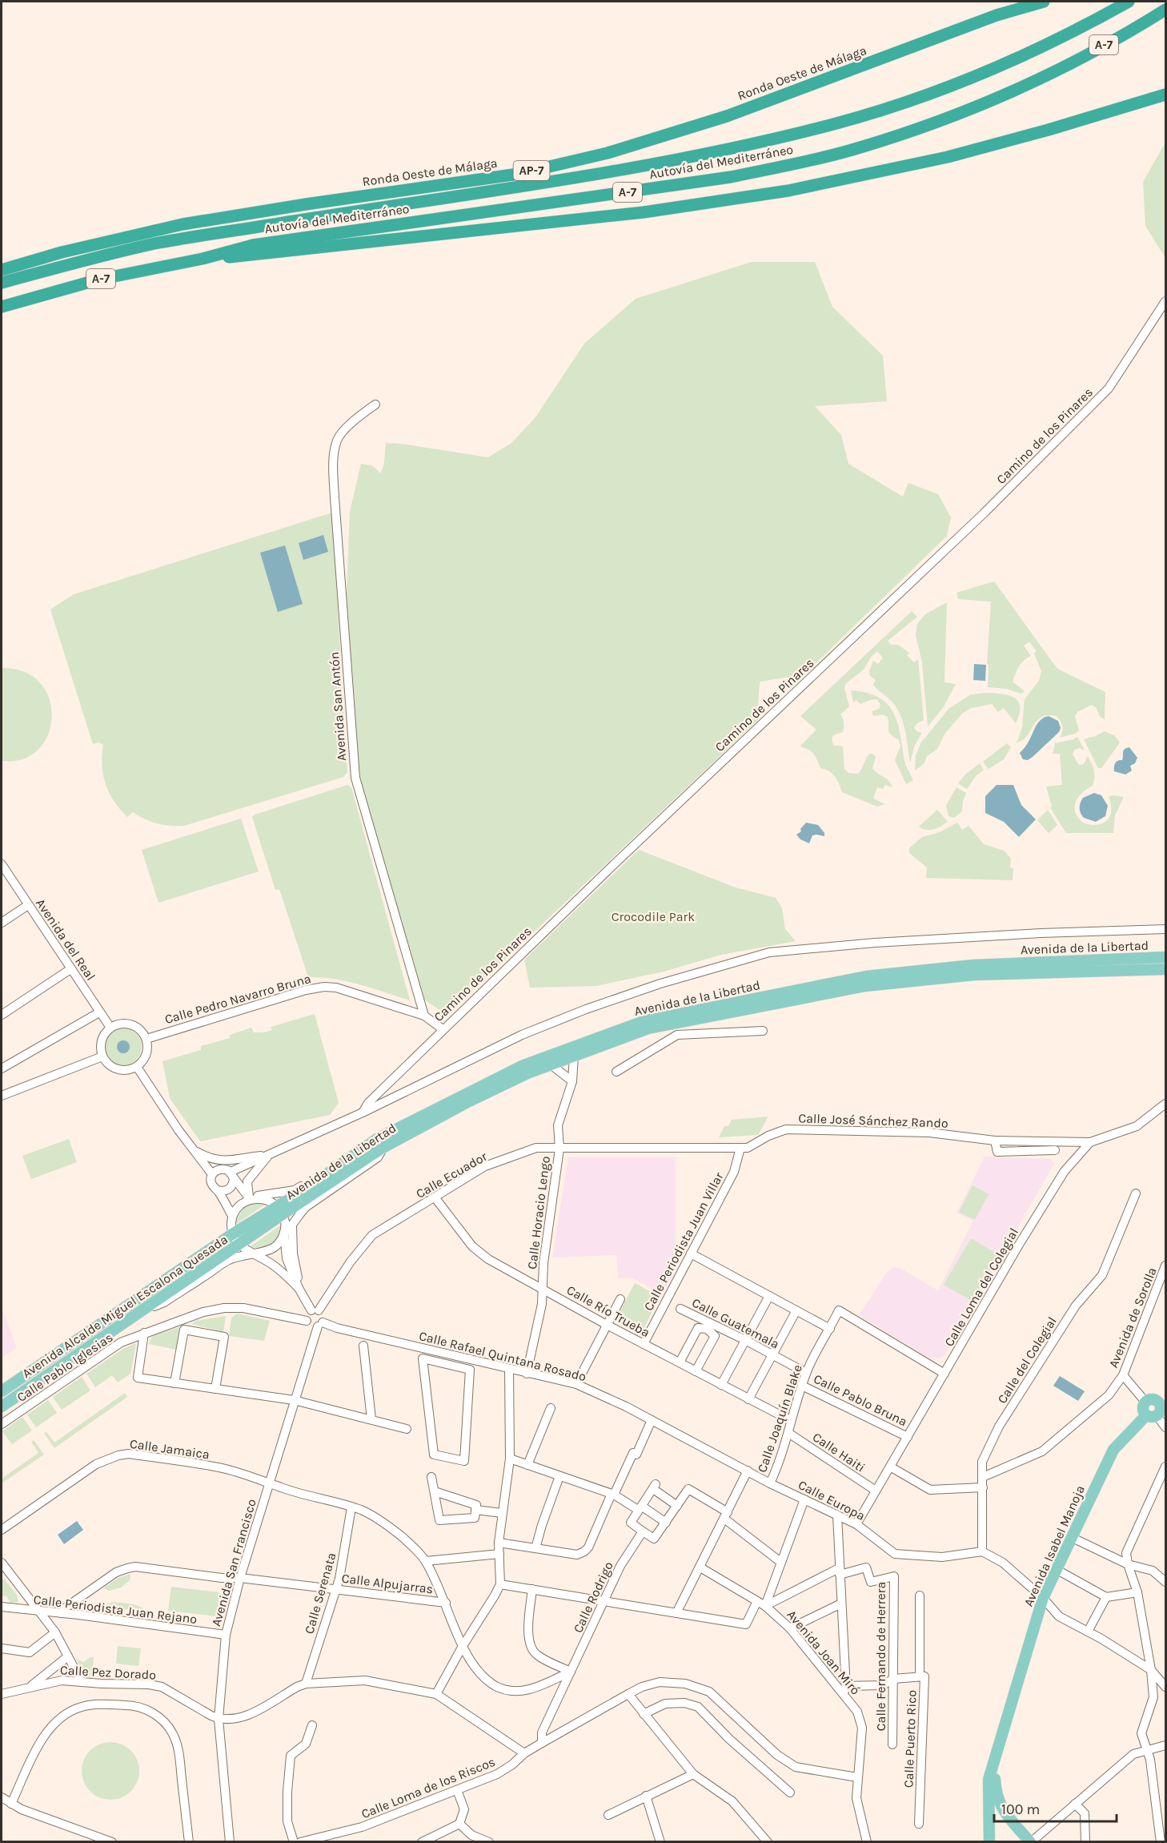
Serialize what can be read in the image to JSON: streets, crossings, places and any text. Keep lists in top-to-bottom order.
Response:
{
  "streets": {
    "highway": [
      "A-7",
      "Ronda Oeste de Málaga",
      "Autovía del Mediterráneo",
      "AP-7"
    ],
    "main road": ["Avenida de la Libertad", "Avenida Alcalde Miguel Escalona Quesada", "Avenida Isabel Manoja"],
    "street": [
      "Camino de los Pinares",
      "Avenida San Antón",
      "Avenida del Real",
      "Calle Pedro Navarro Bruna",
      "Calle José Sánchez Rando",
      "Calle Ecuador",
      "Calle Horacio Lengo",
      "Calle Periodista Juan Villar",
      "Calle Loma del Colegial",
      "Calle Río Trueba",
      "Avenida de Sorolla",
      "Calle Guatemala",
      "Calle Rafael Quintana Rosado",
      "Calle del Colegial",
      "Calle Pablo Iglesias",
      "Calle Pablo Bruna",
      "Calle Joaquín Blake",
      "Calle Jamaica",
      "Calle Haiti",
      "Calle Europa",
      "Avenida San Francisco",
      "Calle Alpujarras",
      "Calle Serenata",
      "Calle Rodrigo",
      "Calle Periodista Juan Rejano",
      "Avenida Joan Miró",
      "Calle Fernando de Herrera",
      "Calle Pez Dorado",
      "Calle Puerto Rico",
      "Calle Loma de los Riscos"
    ]
  },
  "crossings": [
    ["Camino de los Pinares", "Calle Pedro Navarro Bruna"],
    ["Avenida San Antón", "Calle Pedro Navarro Bruna"],
    ["Avenida del Real", "Calle Pedro Navarro Bruna"],
    ["Avenida de la Libertad", "Calle Horacio Lengo"],
    ["Avenida de la Libertad", "Avenida Alcalde Miguel Escalona Quesada"],
    ["Calle José Sánchez Rando", "Calle Ecuador"],
    ["Calle José Sánchez Rando", "Calle Loma del Colegial"],
    ["Calle Ecuador", "Calle Horacio Lengo"],
    ["Calle Ecuador", "Calle Periodista Juan Villar"],
    ["Calle Ecuador", "Calle Río Trueba"],
    ["Calle Ecuador", "Calle Rafael Quintana Rosado"],
    ["Calle Ecuador", "Avenida San Francisco"],
    ["Calle Horacio Lengo", "Calle Río Trueba"],
    ["Calle Horacio Lengo", "Calle Rafael Quintana Rosado"],
    ["Calle Periodista Juan Villar", "Calle Río Trueba"],
    ["Calle Loma del Colegial", "Calle Pablo Bruna"],
    ["Calle Loma del Colegial", "Calle Joaquín Blake"],
    ["Calle Loma del Colegial", "Calle Haiti"],
    ["Calle Loma del Colegial", "Calle Europa"],
    ["Calle Río Trueba", "Calle Joaquín Blake"],
    ["Avenida de Sorolla", "Calle del Colegial"],
    ["Calle Guatemala", "Calle Joaquín Blake"],
    ["Calle Rafael Quintana Rosado", "Calle Europa"],
    ["Calle Rafael Quintana Rosado", "Avenida San Francisco"],
    ["Calle del Colegial", "Calle Europa"],
    ["Calle Pablo Bruna", "Calle Joaquín Blake"],
    ["Calle Joaquín Blake", "Calle Haiti"],
    ["Calle Joaquín Blake", "Calle Europa"],
    ["Calle Jamaica", "Avenida San Francisco"],
    ["Calle Jamaica", "Calle Serenata"],
    ["Avenida San Francisco", "Calle Alpujarras"],
    ["Avenida San Francisco", "Calle Periodista Juan Rejano"],
    ["Avenida San Francisco", "Calle Pez Dorado"],
    ["Calle Alpujarras", "Calle Serenata"],
    ["Calle Alpujarras", "Calle Periodista Juan Rejano"],
    ["Calle Serenata", "Calle Pez Dorado"],
    ["Calle Rodrigo", "Calle Loma de los Riscos"],
    ["Avenida Joan Miró", "Calle Loma de los Riscos"],
    ["Calle Fernando de Herrera", "Calle Puerto Rico"],
    ["Calle Pez Dorado", "Calle Loma de los Riscos"]
  ],
  "parks": ["Crocodile Park"],
  "scale_bar": "100 m"
}
